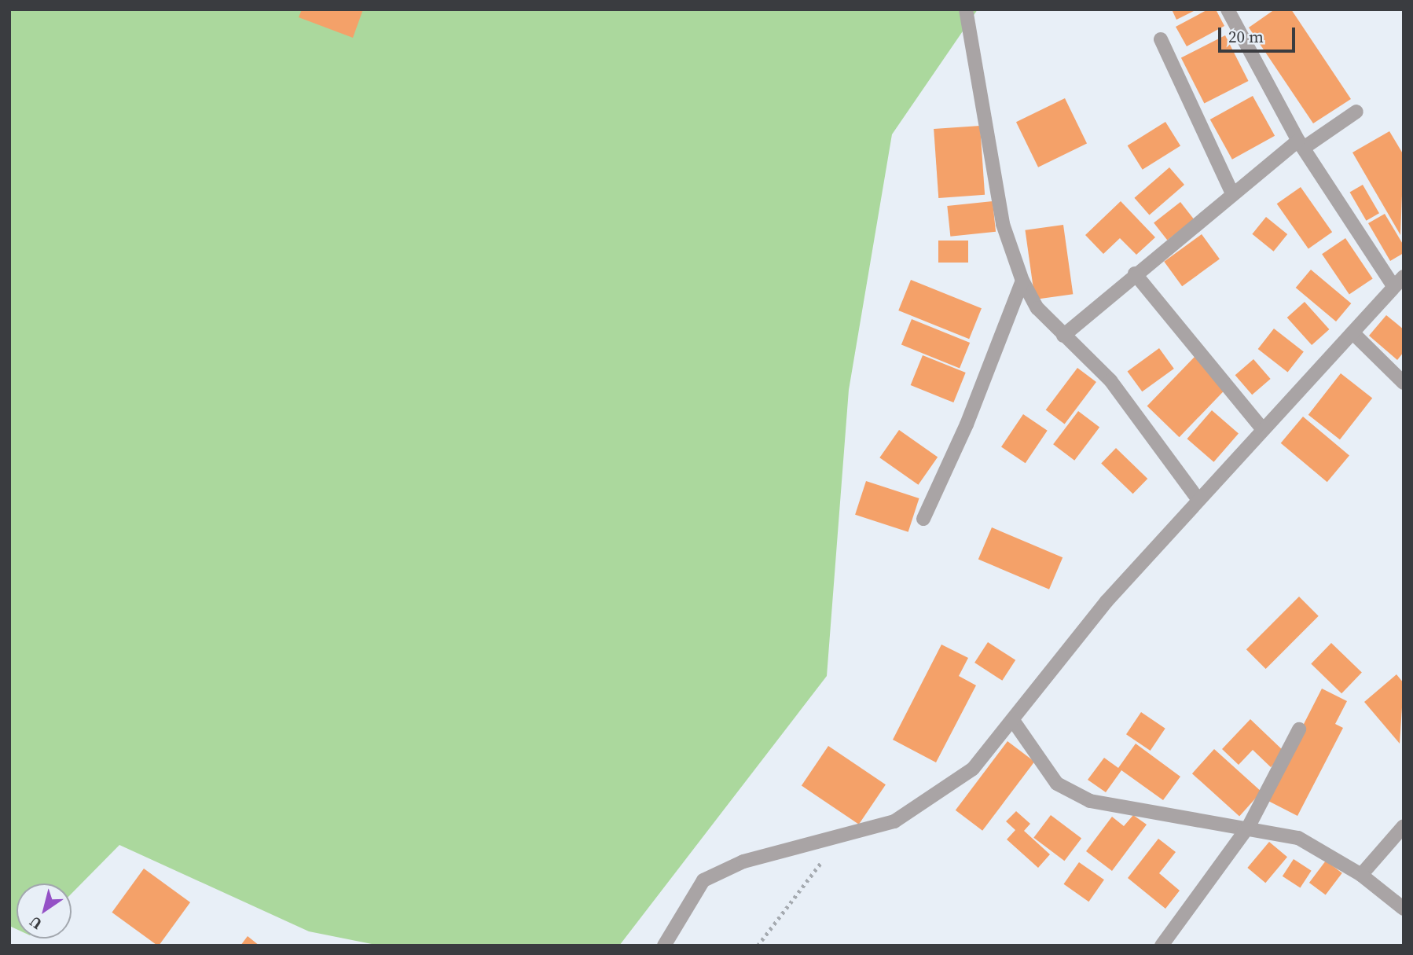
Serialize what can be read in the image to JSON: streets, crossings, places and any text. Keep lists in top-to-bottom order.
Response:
{
  "scale_bar": "20 m",
  "north": "bottom left"
}
